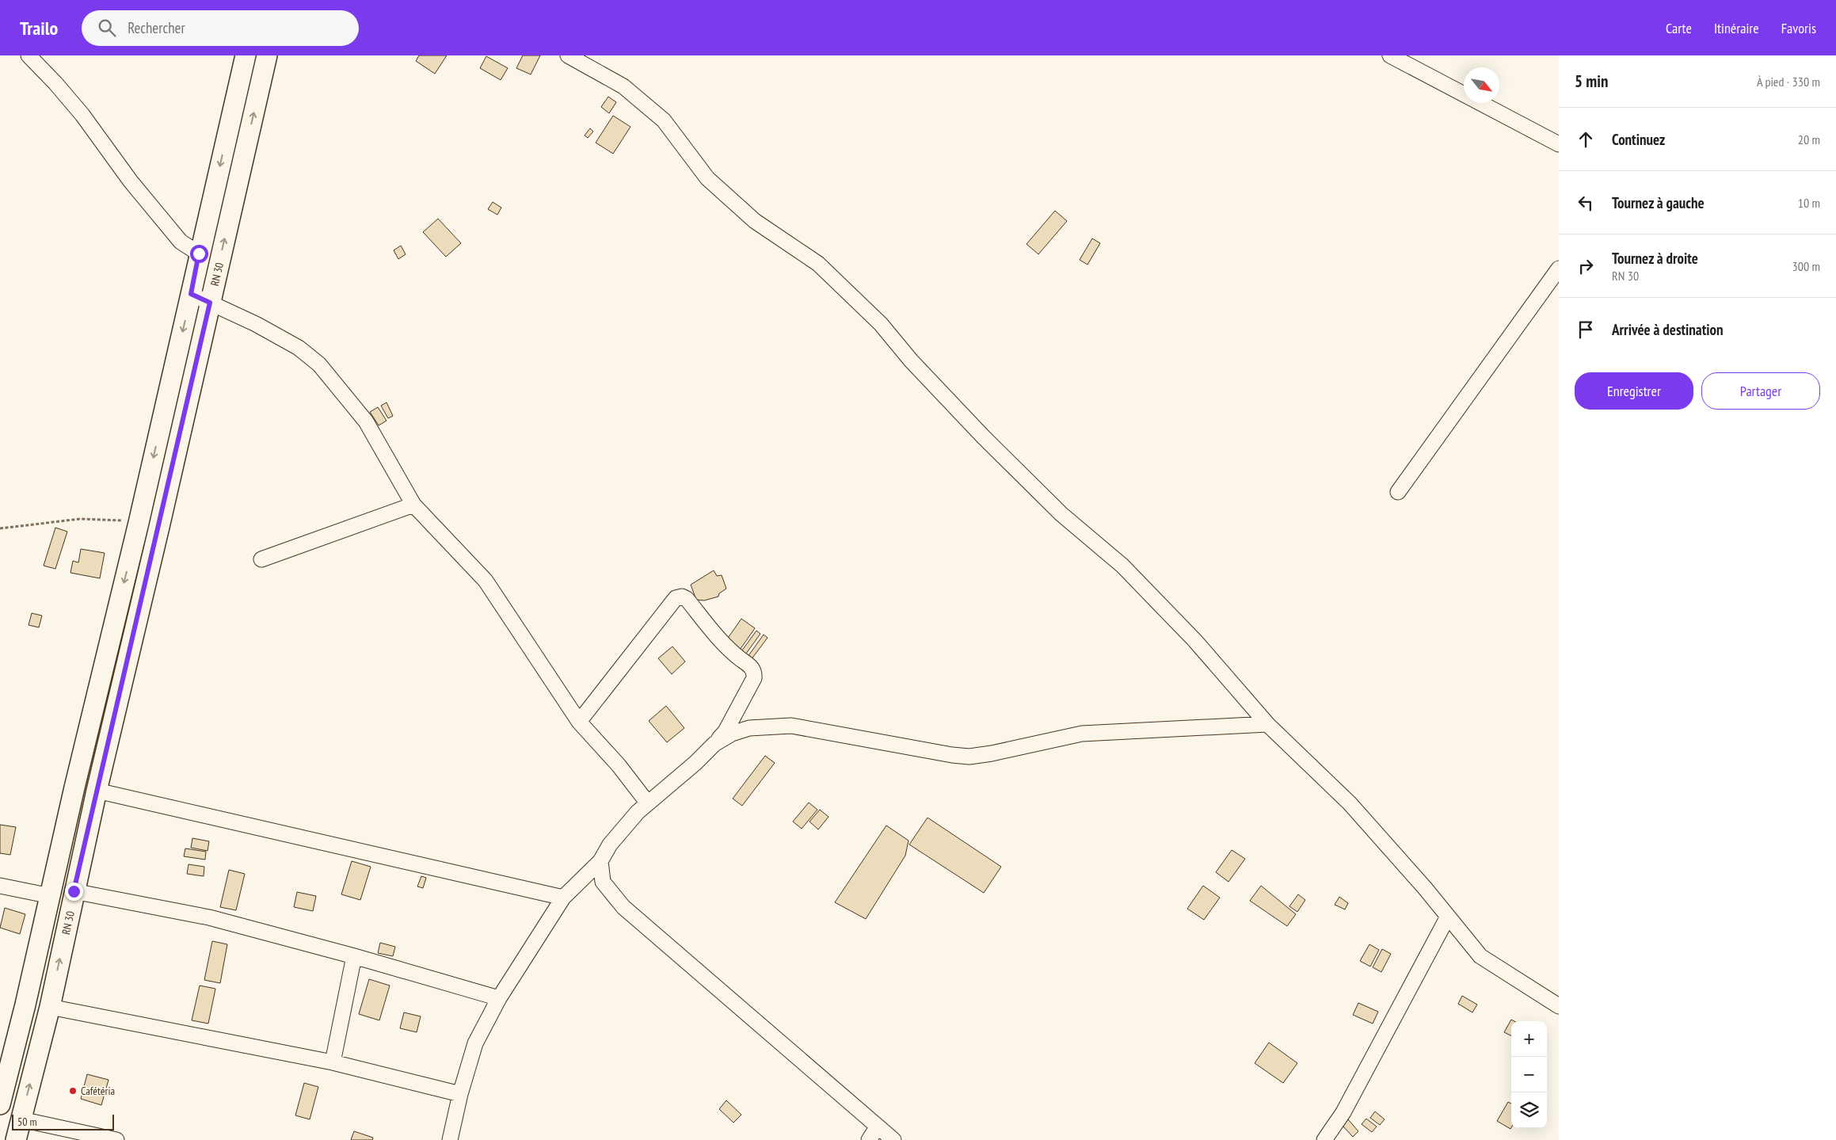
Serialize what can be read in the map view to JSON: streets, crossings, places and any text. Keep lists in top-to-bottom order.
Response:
{
  "streets": {
    "main road": ["RN 30"]
  },
  "places": ["Cafétéria"],
  "scale_bar": "50 m",
  "north": "bottom right",
  "page": {
    "header": "Trailo",
    "search": "Rechercher",
    "nav": ["Carte", "Itinéraire", "Favoris"],
    "heading": ["5 min", "À pied · 330 m"],
    "list": [
      ["Continuez", "20 m"],
      ["Tournez à gauche", "10 m"],
      ["Tournez à droite", "RN 30", "300 m"],
      "Arrivée à destination"
    ],
    "buttons": ["Enregistrer", "Partager"],
    "map_buttons": ["+", "−"],
    "scale": "50 m"
  }
}
